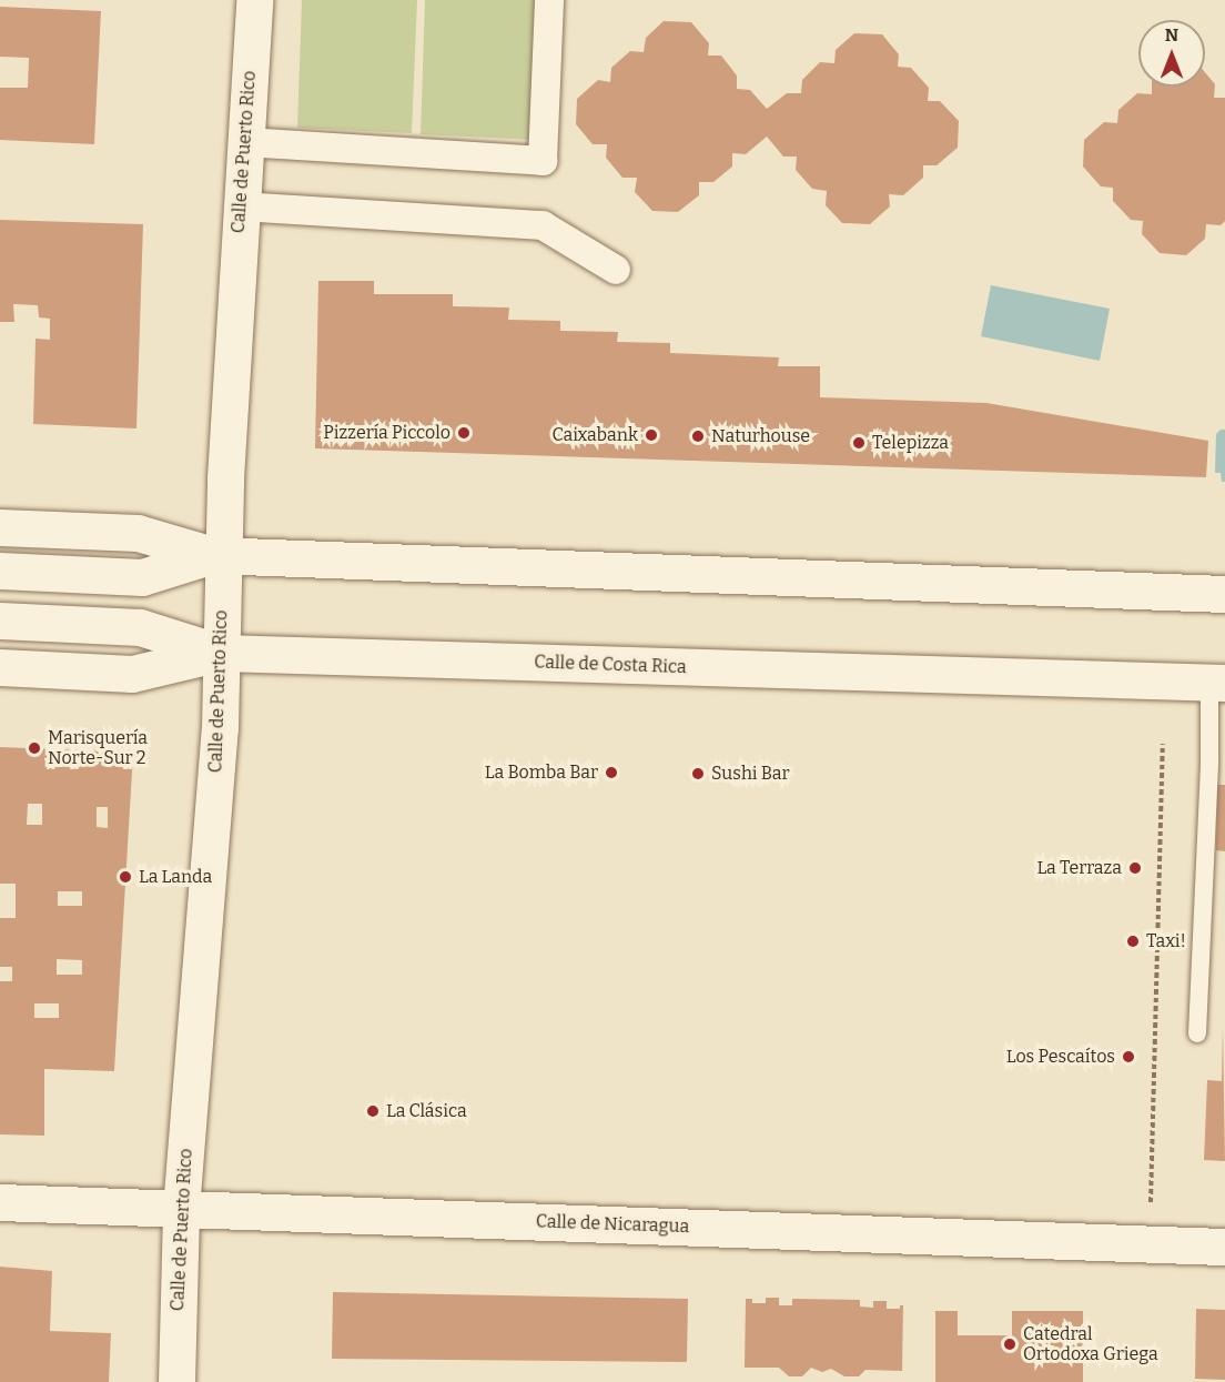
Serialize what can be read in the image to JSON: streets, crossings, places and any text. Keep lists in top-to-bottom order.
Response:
{
  "streets": {
    "main road": ["Calle de Puerto Rico", "Calle de Costa Rica", "Calle de Nicaragua"]
  },
  "crossings": [
    ["Calle de Puerto Rico", "Calle de Costa Rica"],
    ["Calle de Puerto Rico", "Calle de Nicaragua"]
  ],
  "places": [
    "Pizzería Piccolo",
    "Caixabank",
    "Naturhouse",
    "Telepizza",
    "Marisquería Norte-Sur 2",
    "La Bomba Bar",
    "Sushi Bar",
    "La Terraza",
    "La Landa",
    "Taxi!",
    "Los Pescaítos",
    "La Clásica",
    "Catedral Ortodoxa Griega"
  ],
  "north": "top"
}
